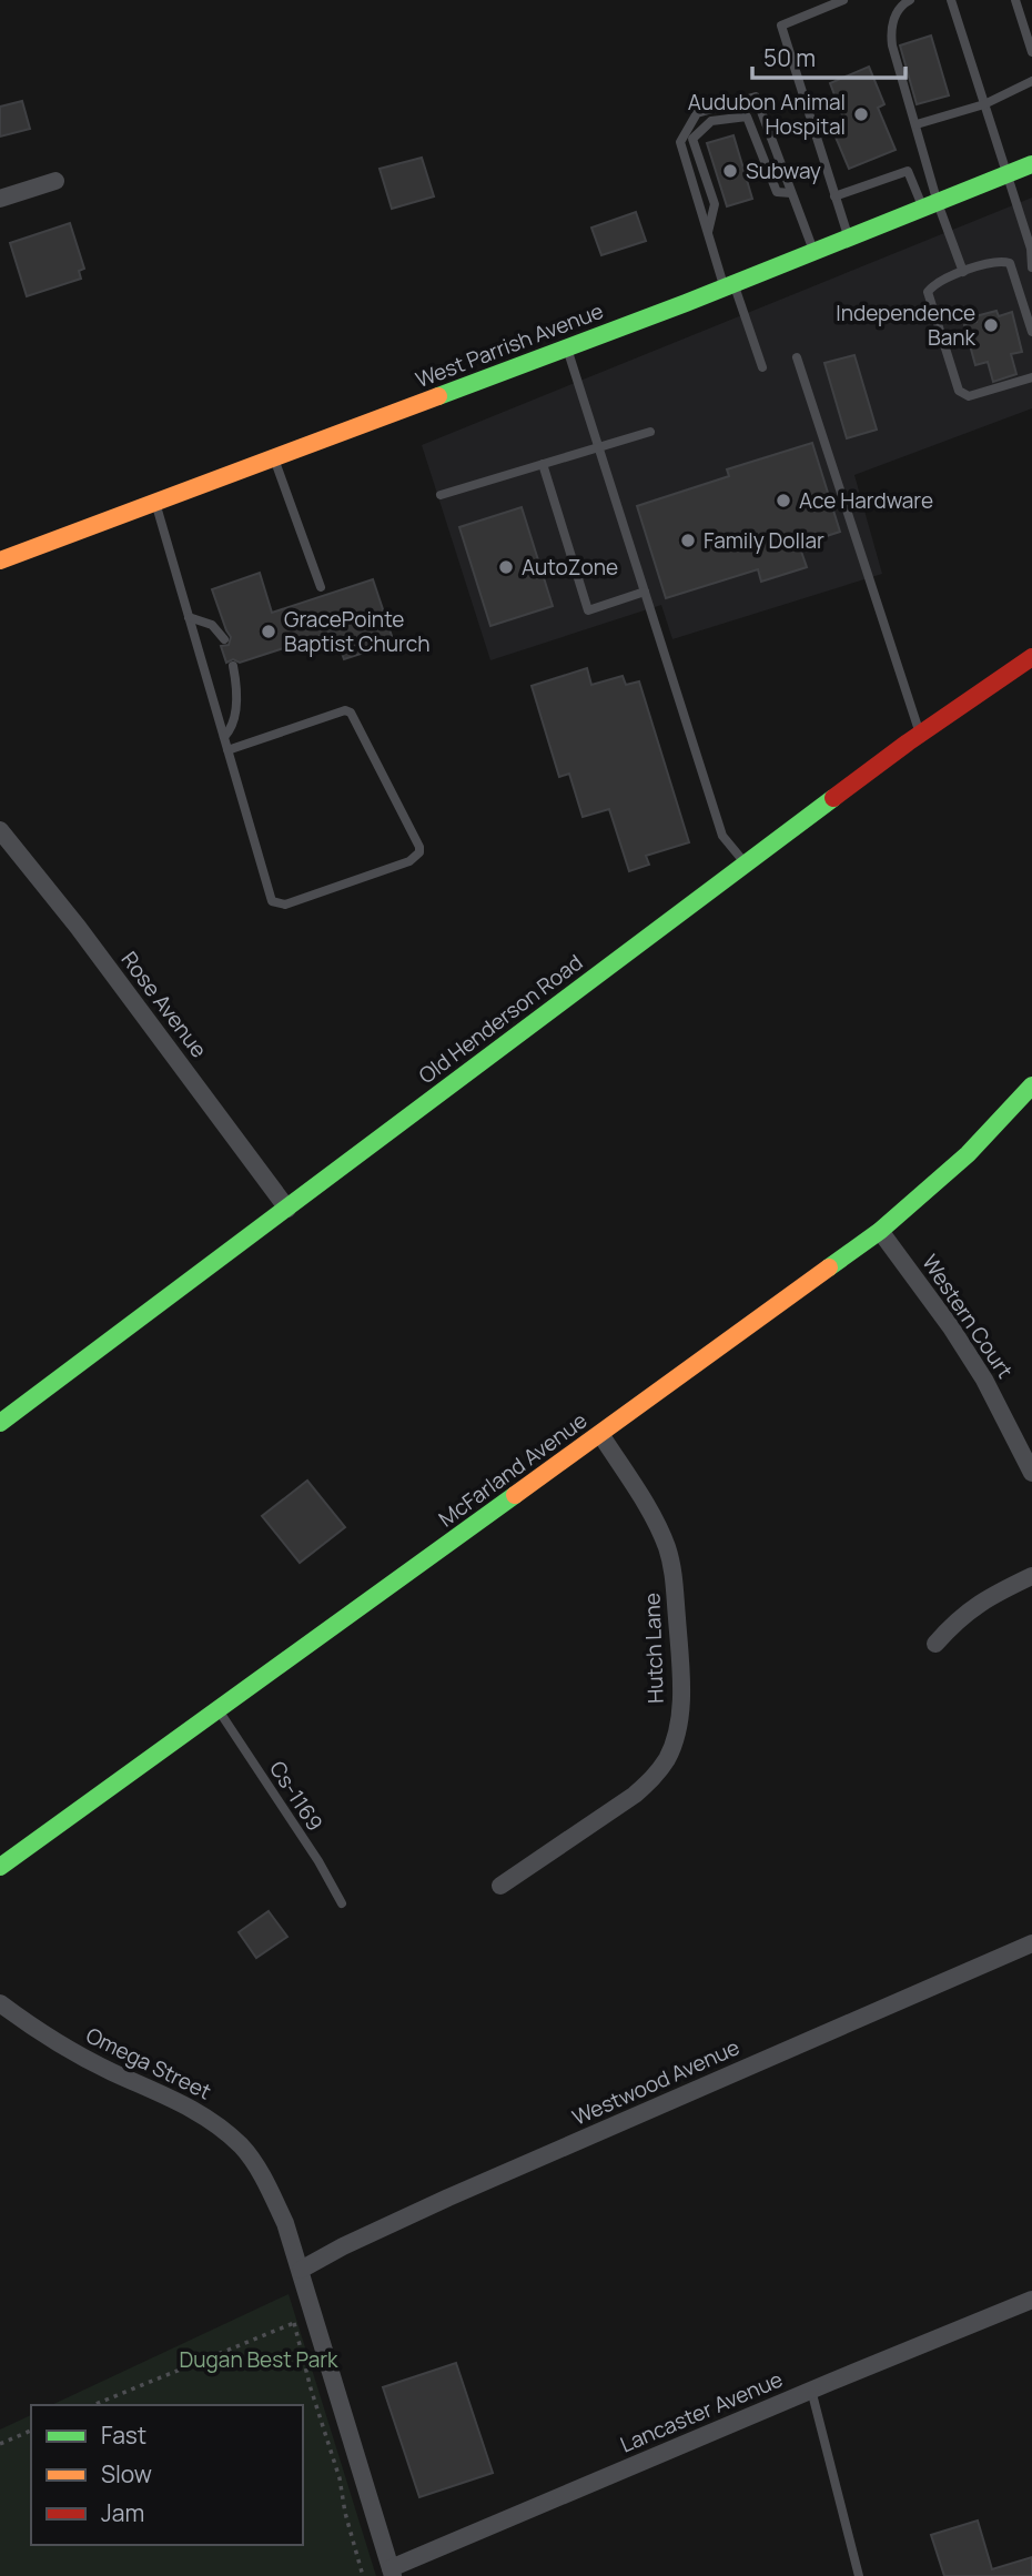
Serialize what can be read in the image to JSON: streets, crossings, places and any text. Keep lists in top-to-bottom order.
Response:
{
  "streets": {
    "street": [
      "West Parrish Avenue",
      "Rose Avenue",
      "Old Henderson Road",
      "Western Court",
      "McFarland Avenue",
      "Hutch Lane",
      "Omega Street",
      "Westwood Avenue",
      "Lancaster Avenue"
    ],
    "lane": ["Cs-1169"]
  },
  "crossings": [
    ["Rose Avenue", "Old Henderson Road"],
    ["Western Court", "McFarland Avenue"],
    ["McFarland Avenue", "Hutch Lane"],
    ["McFarland Avenue", "Cs-1169"],
    ["Omega Street", "Westwood Avenue"],
    ["Omega Street", "Lancaster Avenue"]
  ],
  "parks": ["Dugan Best Park"],
  "places": [
    "Audubon Animal Hospital",
    "Subway",
    "Independence Bank",
    "Ace Hardware",
    "Family Dollar",
    "AutoZone",
    "GracePointe Baptist Church"
  ],
  "legend": ["Fast", "Slow", "Jam"],
  "scale_bar": "50 m"
}
